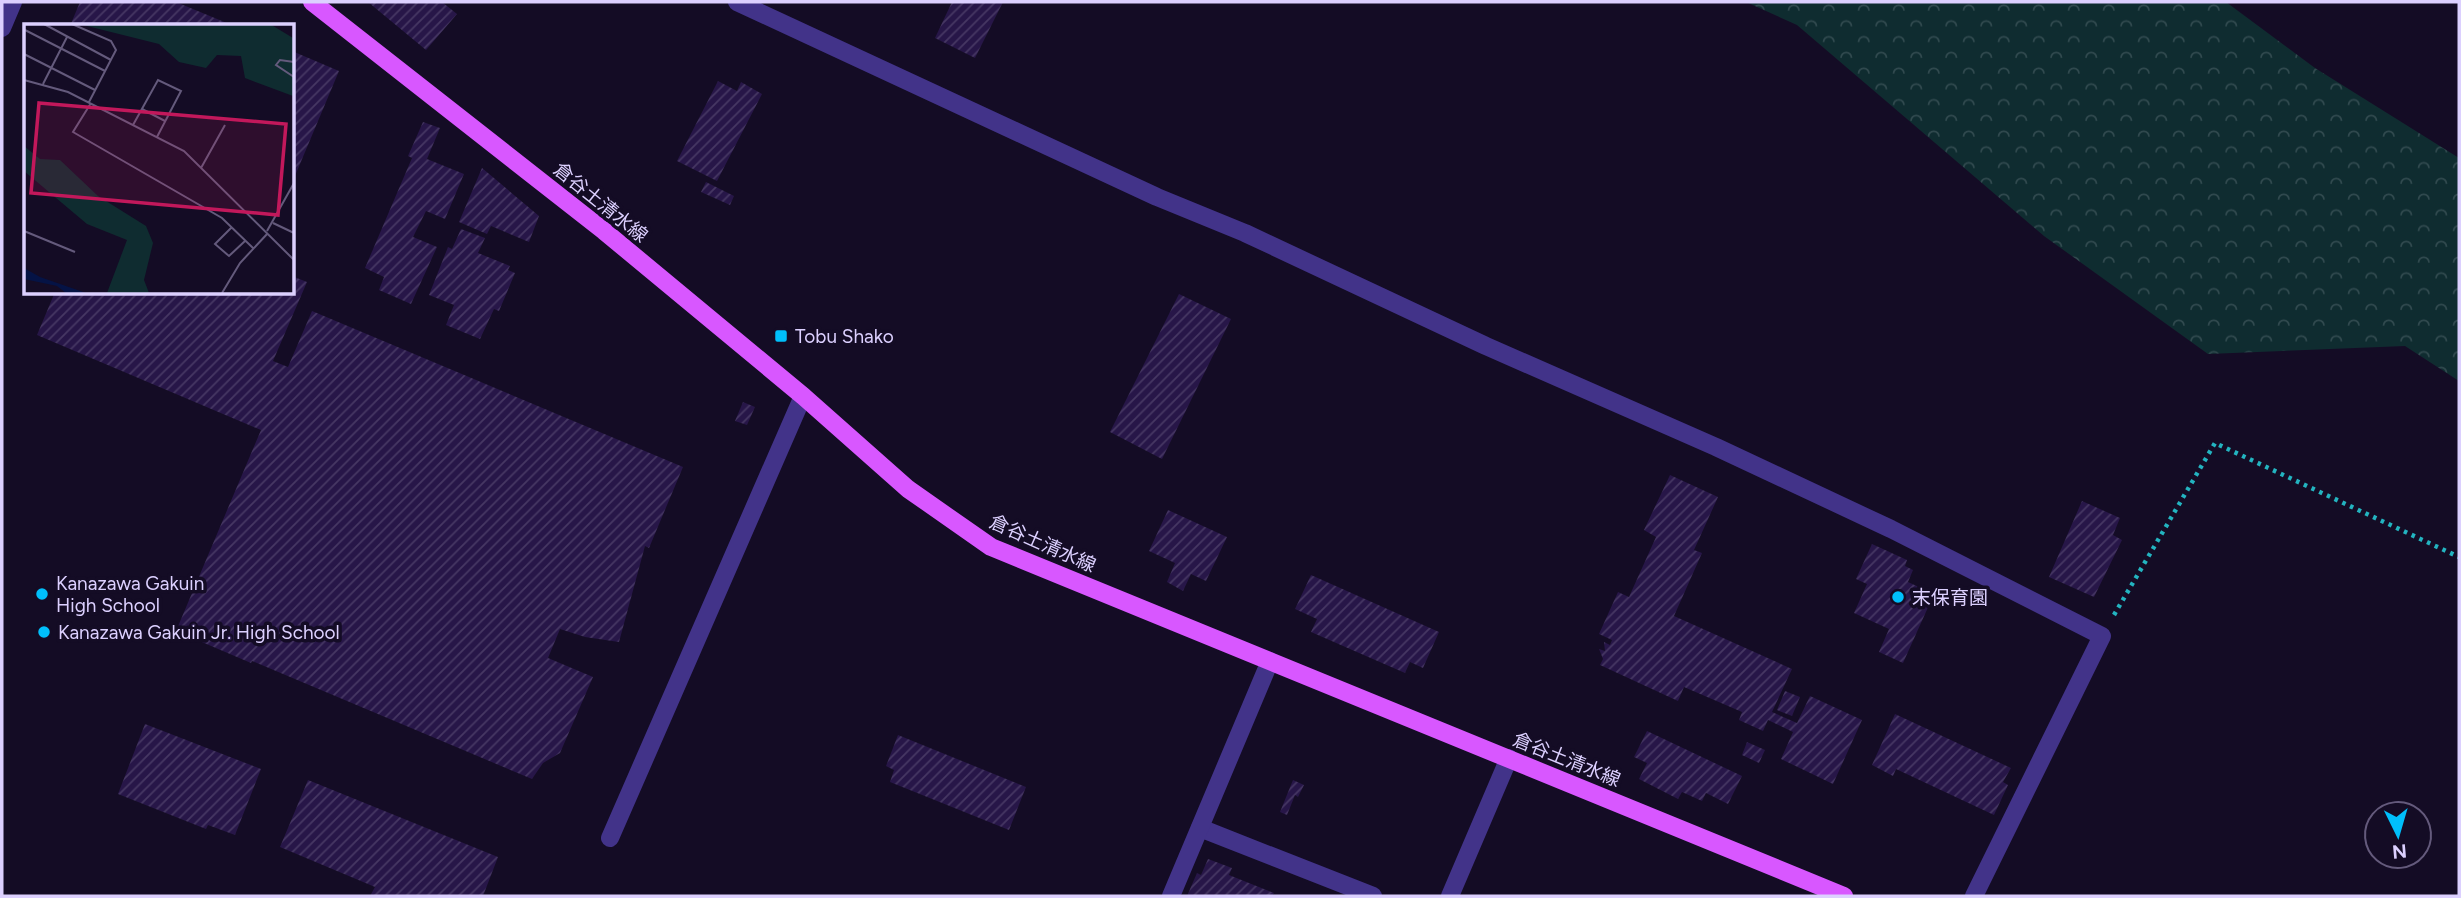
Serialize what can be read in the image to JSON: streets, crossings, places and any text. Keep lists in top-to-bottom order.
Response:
{
  "streets": {
    "main road": ["倉谷土清水線"]
  },
  "places": {
    "transit": ["Tobu Shako"],
    "other": ["Kanazawa Gakuin High School", "末保育園", "Kanazawa Gakuin Jr. High School"]
  },
  "north": "bottom"
}
